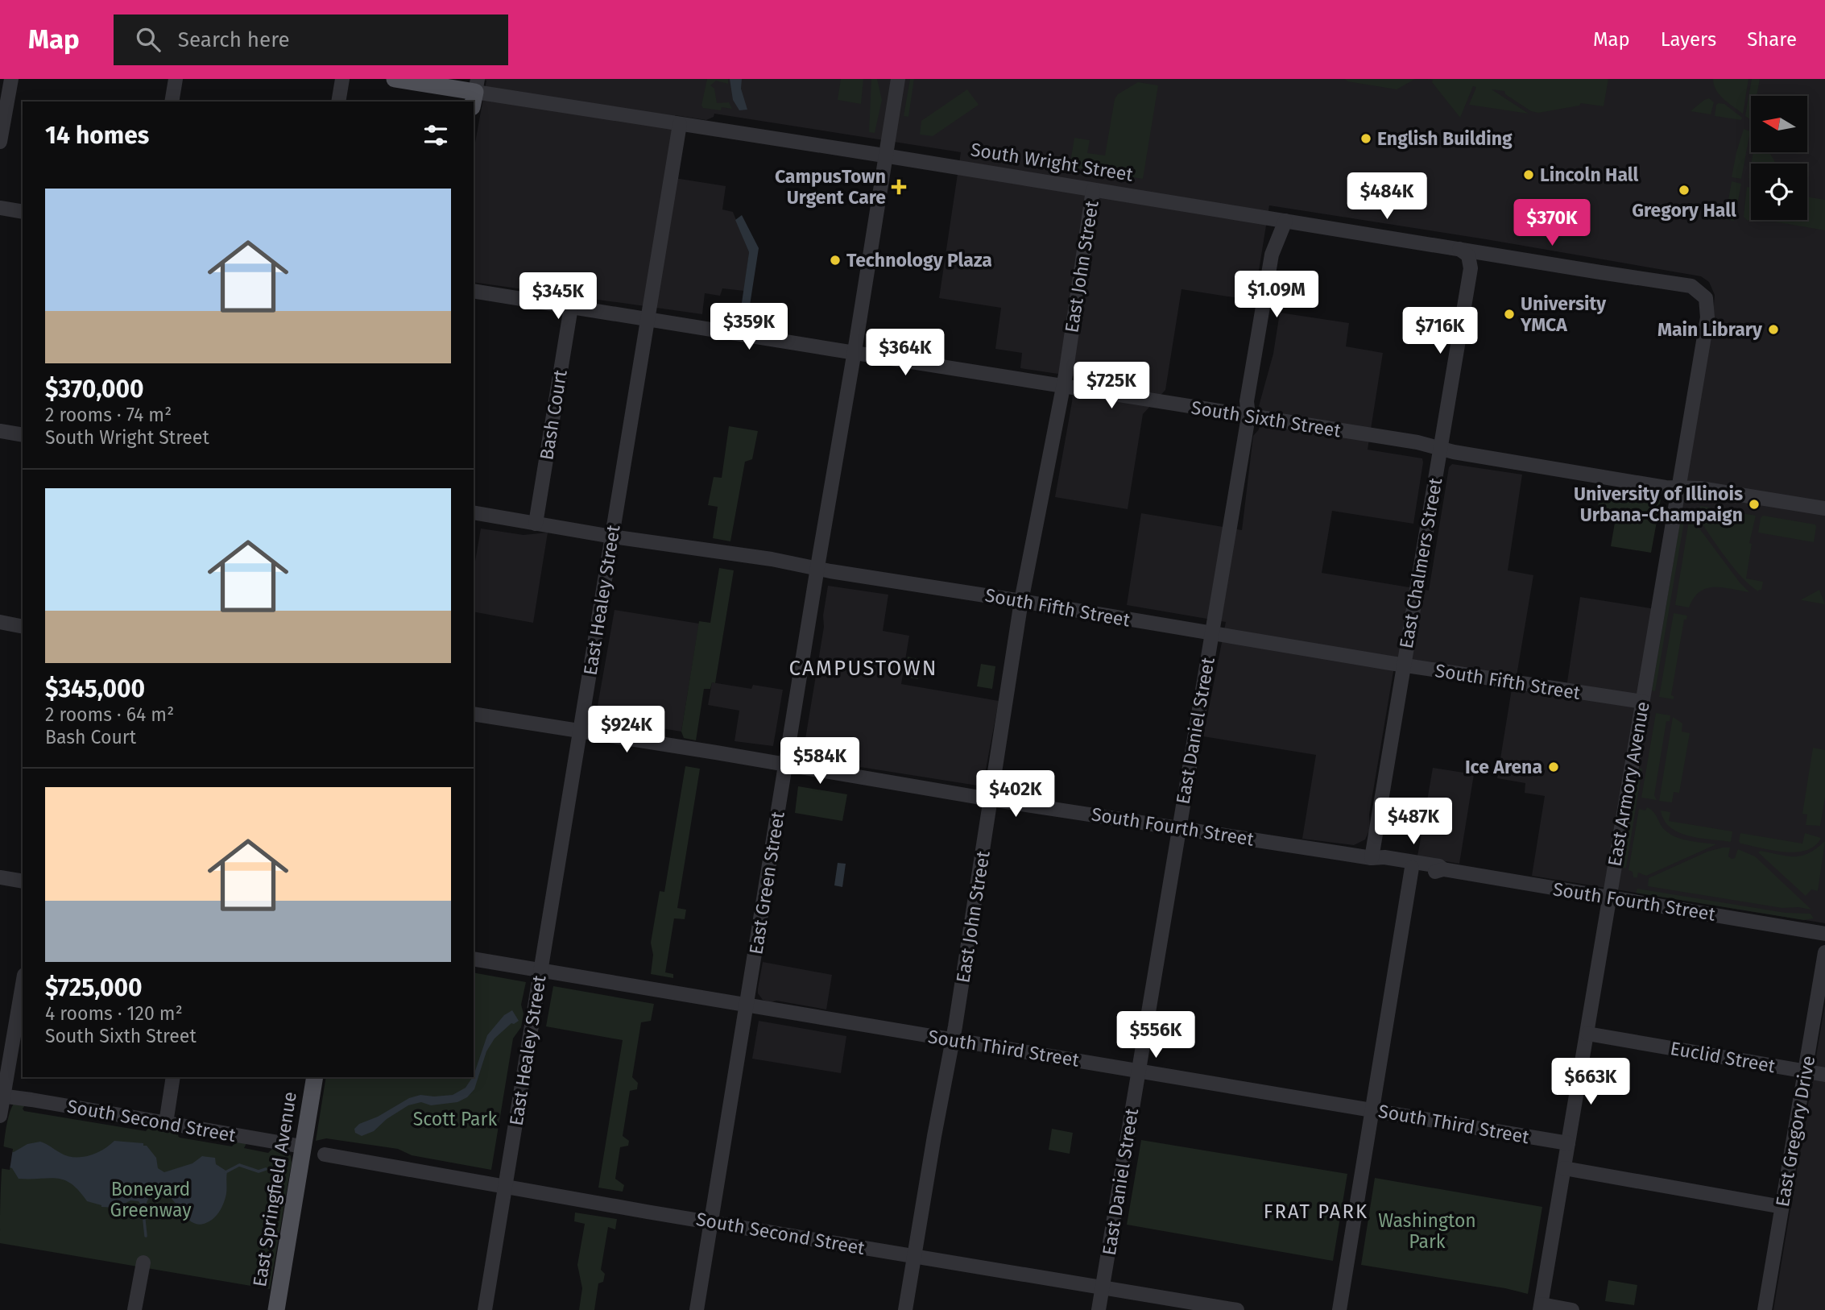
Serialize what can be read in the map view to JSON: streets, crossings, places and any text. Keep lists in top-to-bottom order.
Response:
{
  "streets": {
    "main road": ["South Wright Street", "East Springfield Avenue"],
    "street": [
      "East John Street",
      "Bash Court",
      "South Sixth Street",
      "East Chalmers Street",
      "East Healey Street",
      "South Fifth Street",
      "East Daniel Street",
      "East Armory Avenue",
      "South Fourth Street",
      "East Green Street",
      "South Third Street",
      "Euclid Street",
      "South Second Street",
      "East Gregory Drive"
    ]
  },
  "crossings": [
    ["South Wright Street", "East John Street"],
    ["South Wright Street", "East Healey Street"],
    ["South Wright Street", "East Daniel Street"],
    ["South Wright Street", "East Armory Avenue"],
    ["South Wright Street", "East Green Street"],
    ["East John Street", "South Sixth Street"],
    ["East John Street", "South Fifth Street"],
    ["East John Street", "South Fourth Street"],
    ["East John Street", "South Third Street"],
    ["East John Street", "South Second Street"],
    ["Bash Court", "South Sixth Street"],
    ["Bash Court", "South Fifth Street"],
    ["South Sixth Street", "East Chalmers Street"],
    ["South Sixth Street", "East Healey Street"],
    ["South Sixth Street", "East Daniel Street"],
    ["South Sixth Street", "East Armory Avenue"],
    ["South Sixth Street", "East Green Street"],
    ["East Chalmers Street", "South Fifth Street"],
    ["East Chalmers Street", "South Fourth Street"],
    ["East Healey Street", "South Fifth Street"],
    ["East Healey Street", "South Fourth Street"],
    ["East Healey Street", "South Third Street"],
    ["East Healey Street", "South Second Street"],
    ["South Fifth Street", "East Daniel Street"],
    ["South Fifth Street", "East Armory Avenue"],
    ["South Fifth Street", "East Green Street"],
    ["East Daniel Street", "South Fourth Street"],
    ["East Daniel Street", "South Third Street"],
    ["East Daniel Street", "South Second Street"],
    ["East Armory Avenue", "South Fourth Street"],
    ["East Armory Avenue", "South Third Street"],
    ["East Armory Avenue", "Euclid Street"],
    ["South Fourth Street", "East Green Street"],
    ["East Green Street", "South Third Street"],
    ["East Green Street", "South Second Street"],
    ["Euclid Street", "East Gregory Drive"],
    ["South Second Street", "East Springfield Avenue"]
  ],
  "districts": ["CAMPUSTOWN", "FRAT PARK"],
  "parks": ["Scott Park", "Boneyard Greenway", "Washington Park"],
  "places": {
    "other": [
      "English Building",
      "Lincoln Hall",
      "Gregory Hall",
      "Technology Plaza",
      "University YMCA",
      "Main Library",
      "University of Illinois Urbana-Champaign",
      "Ice Arena"
    ],
    "health": ["CampusTown Urgent Care"]
  },
  "north": "left",
  "page": {
    "header": "Map",
    "search": "Search here",
    "nav": ["Map", "Layers", "Share"],
    "heading": "14 homes",
    "list": [
      {
        "name": "$370,000",
        "note": "2 rooms · 74 m² · South Wright Street"
      },
      {
        "name": "$345,000",
        "note": "2 rooms · 64 m² · Bash Court"
      },
      {
        "name": "$725,000",
        "note": "4 rooms · 120 m² · South Sixth Street"
      }
    ],
    "price": [
      "$484K",
      "$370K",
      "$1.09M",
      "$345K",
      "$359K",
      "$716K",
      "$364K",
      "$725K",
      "$924K",
      "$584K",
      "$402K",
      "$487K",
      "$556K",
      "$663K"
    ]
  }
}
